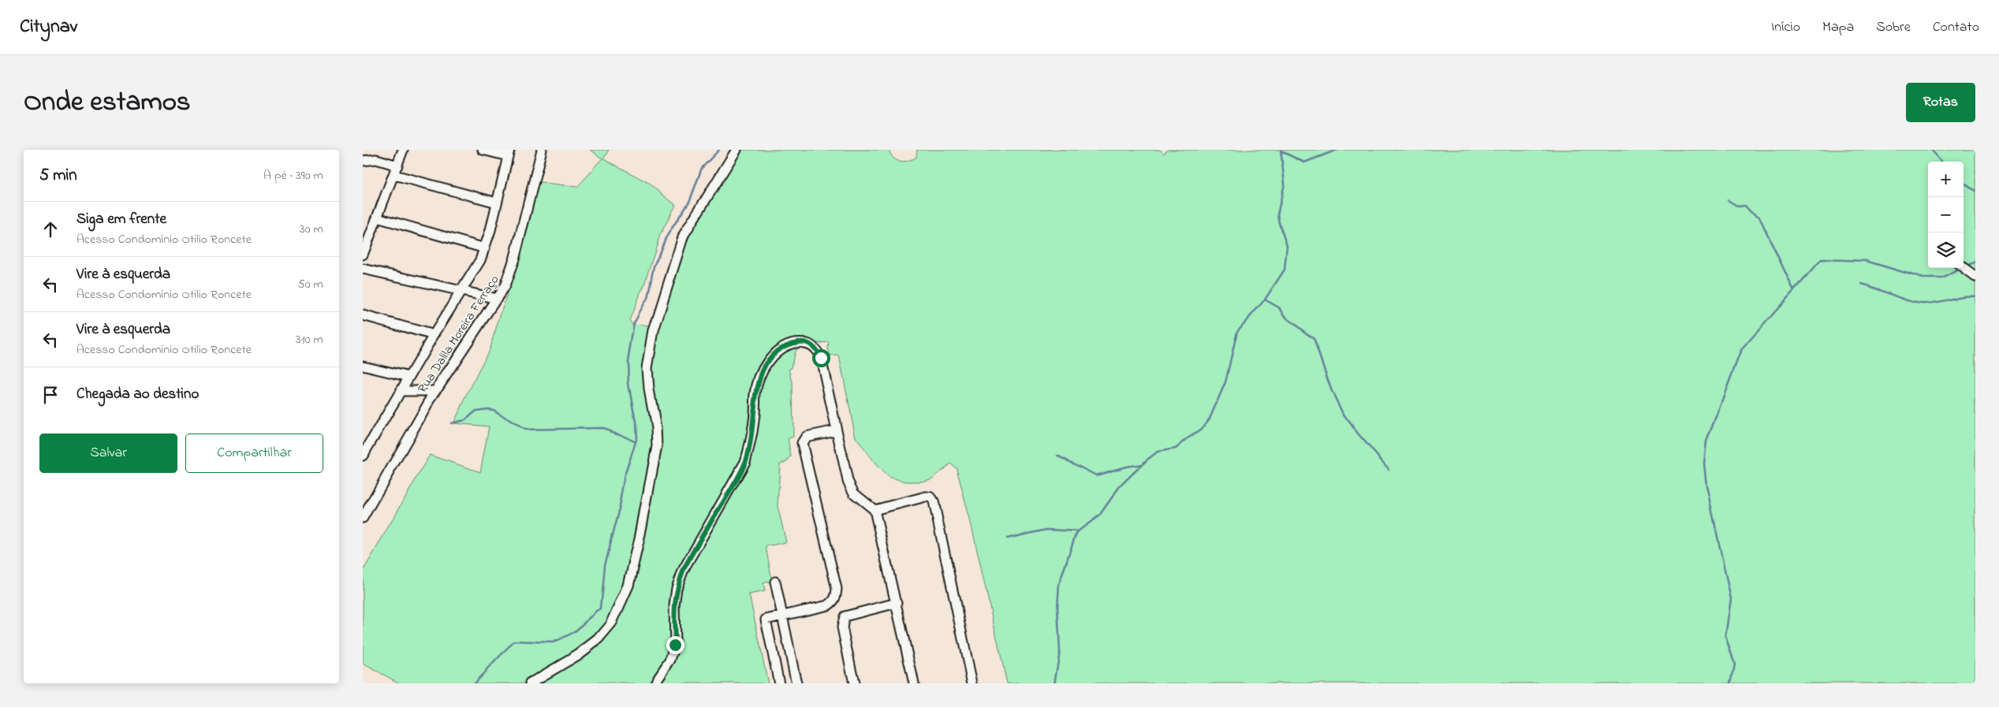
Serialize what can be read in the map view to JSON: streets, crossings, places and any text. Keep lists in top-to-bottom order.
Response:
{
  "streets": {
    "street": ["Rua Dalila Moreira Ferraço"]
  },
  "page": {
    "header": "Citynav",
    "nav": [
      "Início",
      "Mapa",
      "Sobre",
      "Contato"
    ],
    "title": "Onde estamos",
    "buttons": [
      "Rotas",
      ["Salvar", "Compartilhar"]
    ],
    "heading": ["5 min", "A pé · 390 m"],
    "map_buttons": ["+", "−"],
    "list": [
      ["Siga em frente", "Acesso Condomínio Otilio Roncete", "30 m"],
      ["Vire à esquerda", "Acesso Condomínio Otilio Roncete", "50 m"],
      ["Vire à esquerda", "Acesso Condomínio Otilio Roncete", "310 m"],
      "Chegada ao destino"
    ]
  }
}
